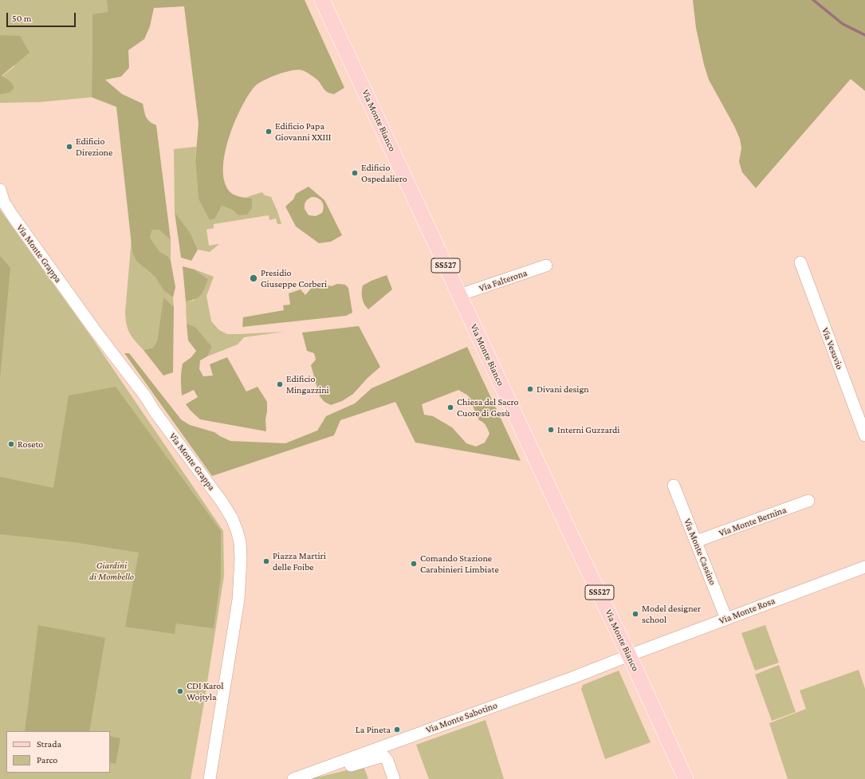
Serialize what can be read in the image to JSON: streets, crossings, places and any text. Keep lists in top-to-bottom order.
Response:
{
  "streets": {
    "main road": ["Via Monte Bianco", "SS527"],
    "street": [
      "Via Monte Grappa",
      "Via Falterona",
      "Via Vesuvio",
      "Via Monte Bernina",
      "Via Monte Cassino",
      "Via Monte Rosa",
      "Via Monte Sabotino"
    ]
  },
  "crossings": [
    ["Via Monte Bianco", "Via Falterona"],
    ["Via Monte Bianco", "Via Monte Rosa"],
    ["Via Monte Bianco", "Via Monte Sabotino"],
    ["Via Monte Bernina", "Via Monte Cassino"],
    ["Via Monte Cassino", "Via Monte Rosa"],
    ["Via Monte Rosa", "Via Monte Sabotino"]
  ],
  "parks": ["Giardini di Mombello"],
  "places": [
    "Edificio Papa Giovanni XXIII",
    "Edificio Direzione",
    "Edificio Ospedaliero",
    "Presidio Giuseppe Corberi",
    "Edificio Mingazzini",
    "Divani design",
    "Chiesa del Sacro Cuore di Gesù",
    "Interni Guzzardi",
    "Roseto",
    "Piazza Martiri delle Foibe",
    "Comando Stazione Carabinieri Limbiate",
    "Model designer school",
    "CDI Karol Wojtyla",
    "La Pineta"
  ],
  "legend": ["Strada", "Parco"],
  "scale_bar": "50 m"
}
